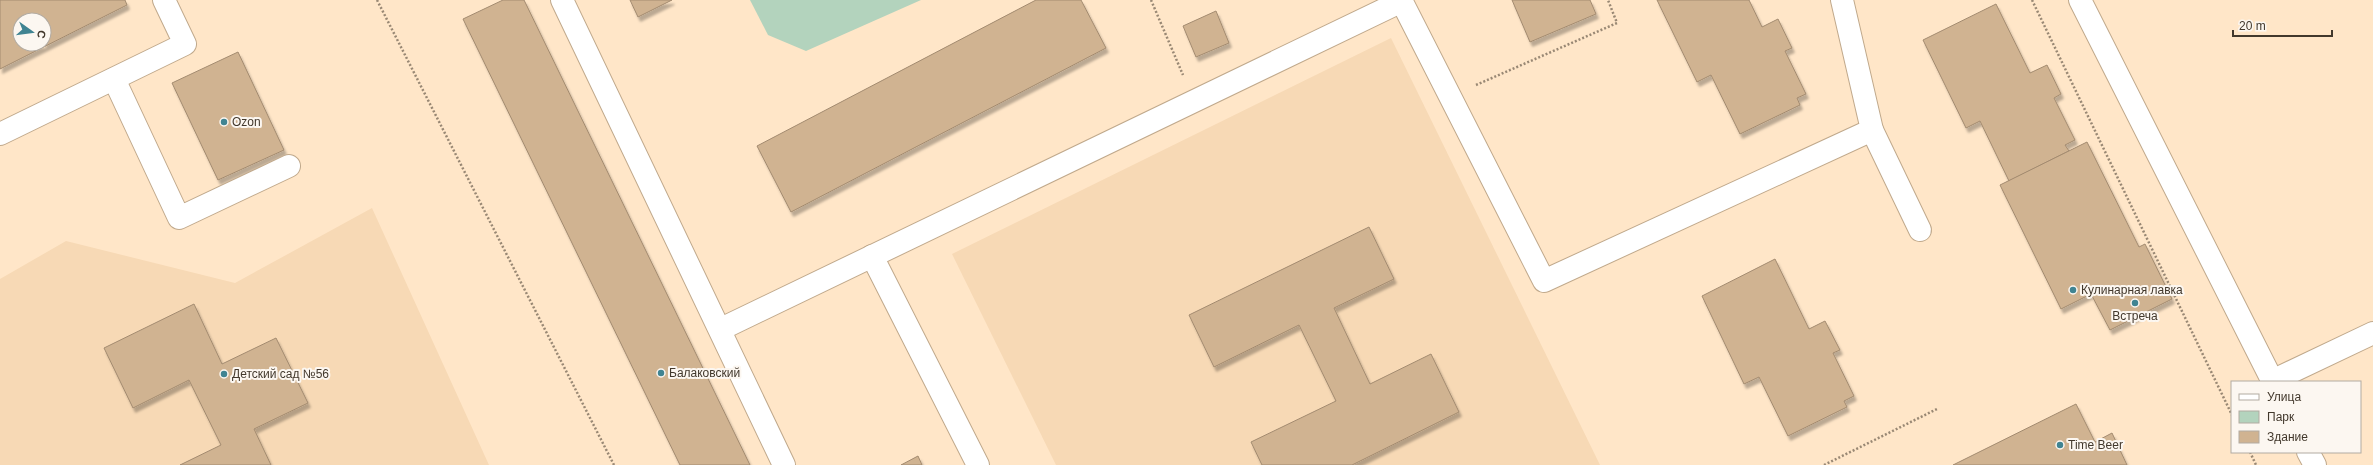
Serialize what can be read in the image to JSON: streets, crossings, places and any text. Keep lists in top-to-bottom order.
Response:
{
  "places": [
    "Ozon",
    "Кулинарная лавка",
    "Встреча",
    "Балаковский",
    "Детский сад №56",
    "Time Beer"
  ],
  "legend": ["Улица", "Парк", "Здание"],
  "scale_bar": "20 m",
  "north": "right"
}
